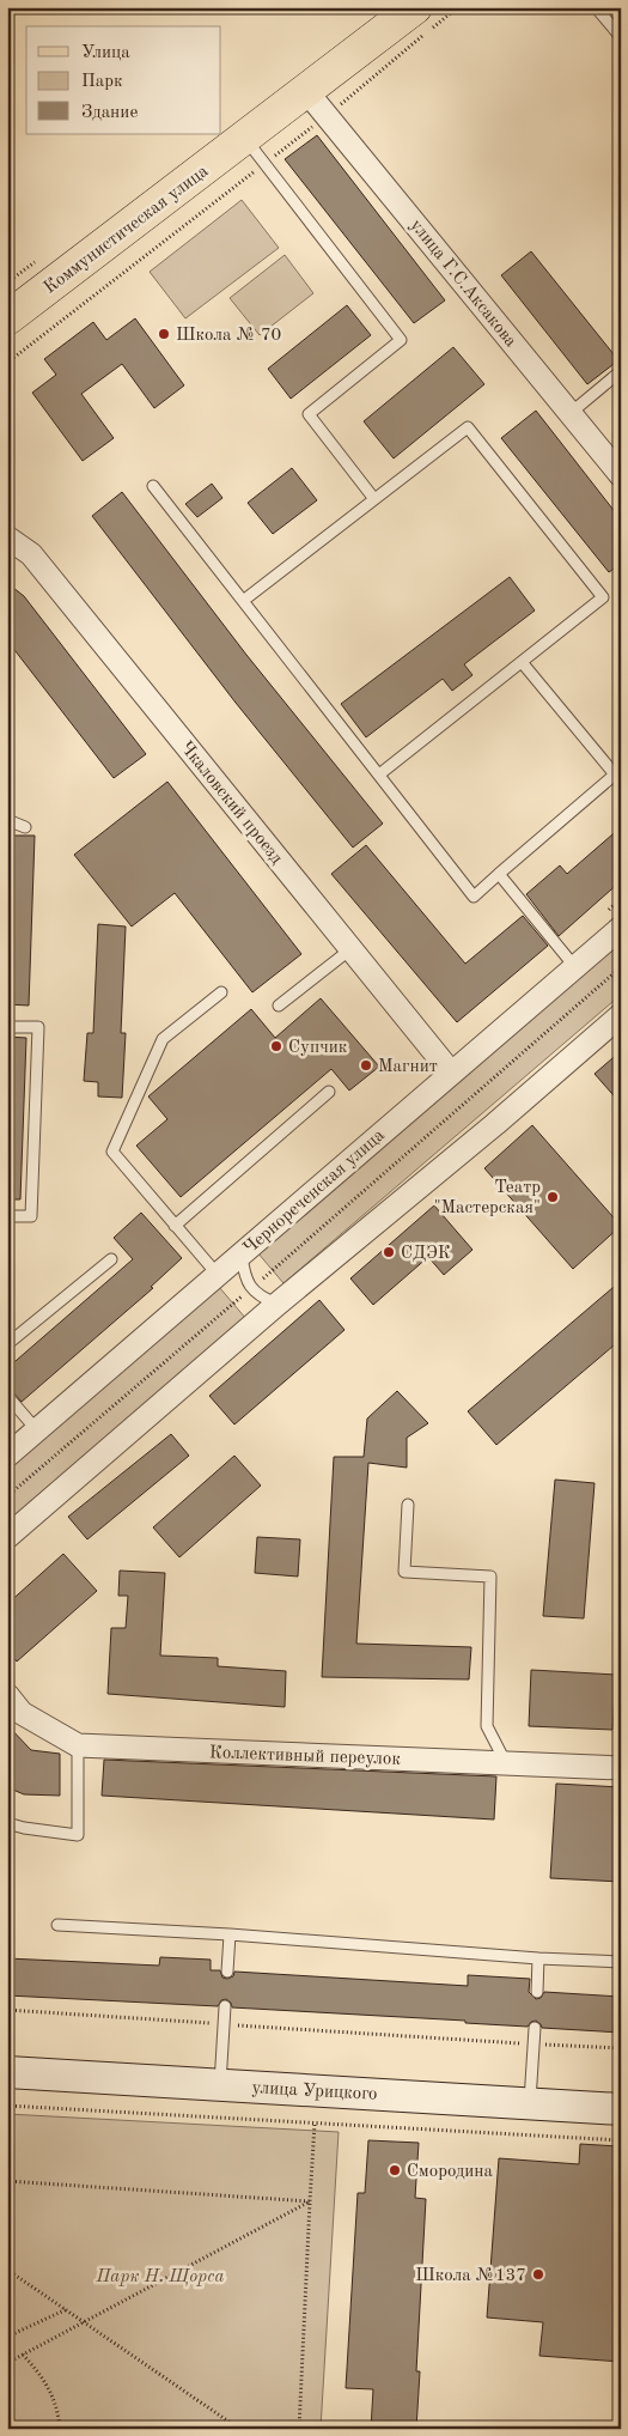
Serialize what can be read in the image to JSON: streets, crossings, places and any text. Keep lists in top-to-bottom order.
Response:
{
  "streets": {
    "main road": ["Коммунистическая улица", "улица Урицкого"],
    "street": [
      "улица Г.С.Аксакова",
      "Чкаловский проезд",
      "Чернореченская улица",
      "Коллективный переулок"
    ]
  },
  "crossings": [
    ["Коммунистическая улица", "улица Г.С.Аксакова"],
    ["Чкаловский проезд", "Чернореченская улица"]
  ],
  "parks": ["Парк Н. Щорса"],
  "places": [
    "Школа № 70",
    "Супчик",
    "Магнит",
    "Театр \"Мастерская\"",
    "СДЭК",
    "Смородина",
    "Школа №137"
  ],
  "legend": ["Улица", "Парк", "Здание"]
}
